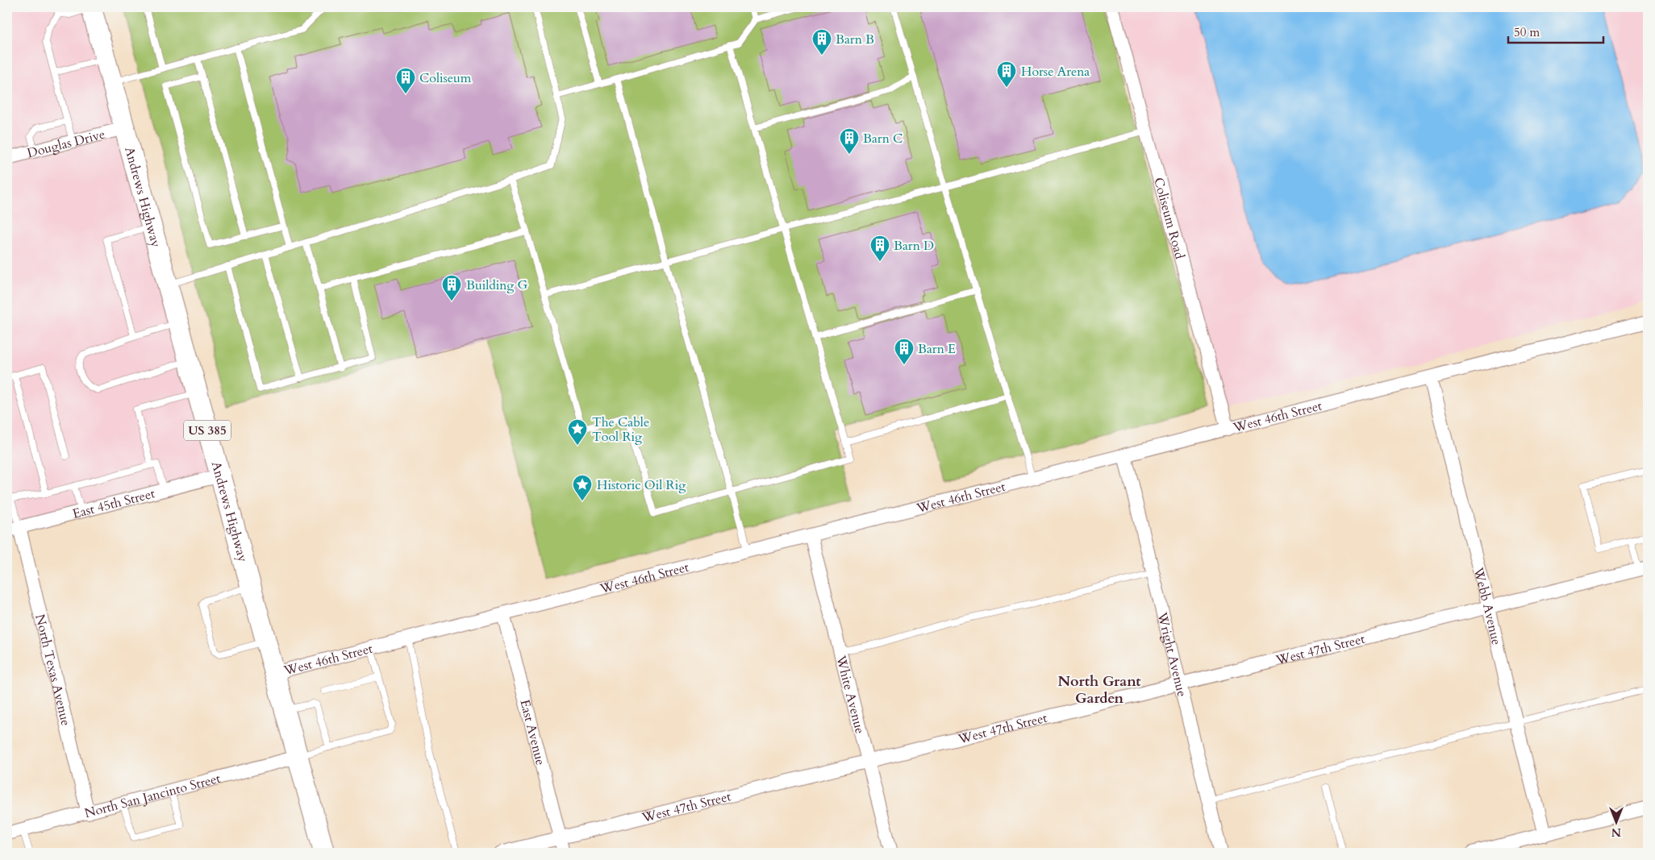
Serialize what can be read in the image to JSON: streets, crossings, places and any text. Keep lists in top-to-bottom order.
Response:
{
  "streets": {
    "main road": ["Andrews Highway", "US 385"],
    "street": [
      "Douglas Drive",
      "Coliseum Road",
      "West 46th Street",
      "East 45th Street",
      "Webb Avenue",
      "West 47th Street",
      "Wright Avenue",
      "North Texas Avenue",
      "White Avenue",
      "East Avenue",
      "North San Jancinto Street"
    ]
  },
  "crossings": [
    ["Douglas Drive", "Andrews Highway"],
    ["Andrews Highway", "West 46th Street"],
    ["Andrews Highway", "East 45th Street"],
    ["Andrews Highway", "North San Jancinto Street"],
    ["Coliseum Road", "West 46th Street"],
    ["West 46th Street", "Webb Avenue"],
    ["West 46th Street", "Wright Avenue"],
    ["West 46th Street", "White Avenue"],
    ["West 46th Street", "East Avenue"],
    ["East 45th Street", "North Texas Avenue"],
    ["Webb Avenue", "West 47th Street"],
    ["West 47th Street", "Wright Avenue"],
    ["West 47th Street", "White Avenue"],
    ["West 47th Street", "East Avenue"],
    ["North Texas Avenue", "North San Jancinto Street"]
  ],
  "districts": ["North Grant Garden"],
  "places": {
    "building": [
      "Barn B",
      "Horse Arena",
      "Coliseum",
      "Barn C",
      "Barn D",
      "Building G",
      "Barn E"
    ],
    "place": ["The Cable Tool Rig", "Historic Oil Rig"]
  },
  "scale_bar": "50 m",
  "north": "bottom"
}
